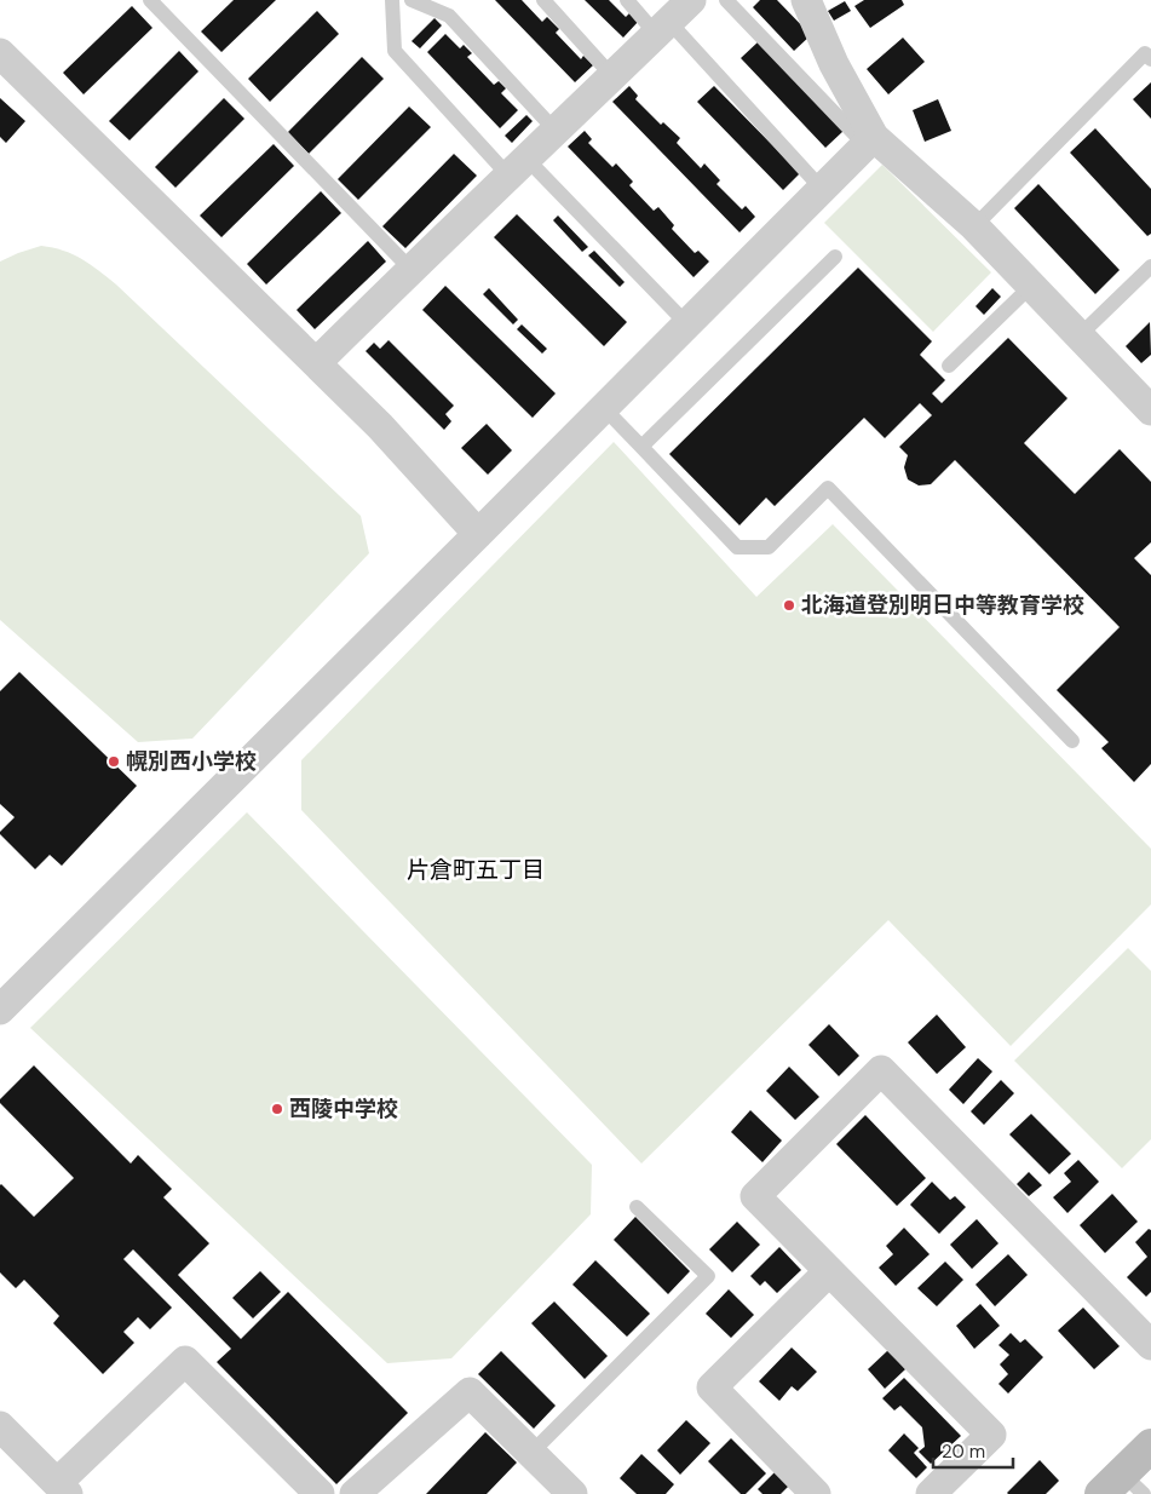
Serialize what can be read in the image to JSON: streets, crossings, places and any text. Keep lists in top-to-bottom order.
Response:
{
  "districts": ["片倉町五丁目"],
  "places": ["北海道登別明日中等教育学校", "幌別西小学校", "西陵中学校"],
  "scale_bar": "20 m"
}
